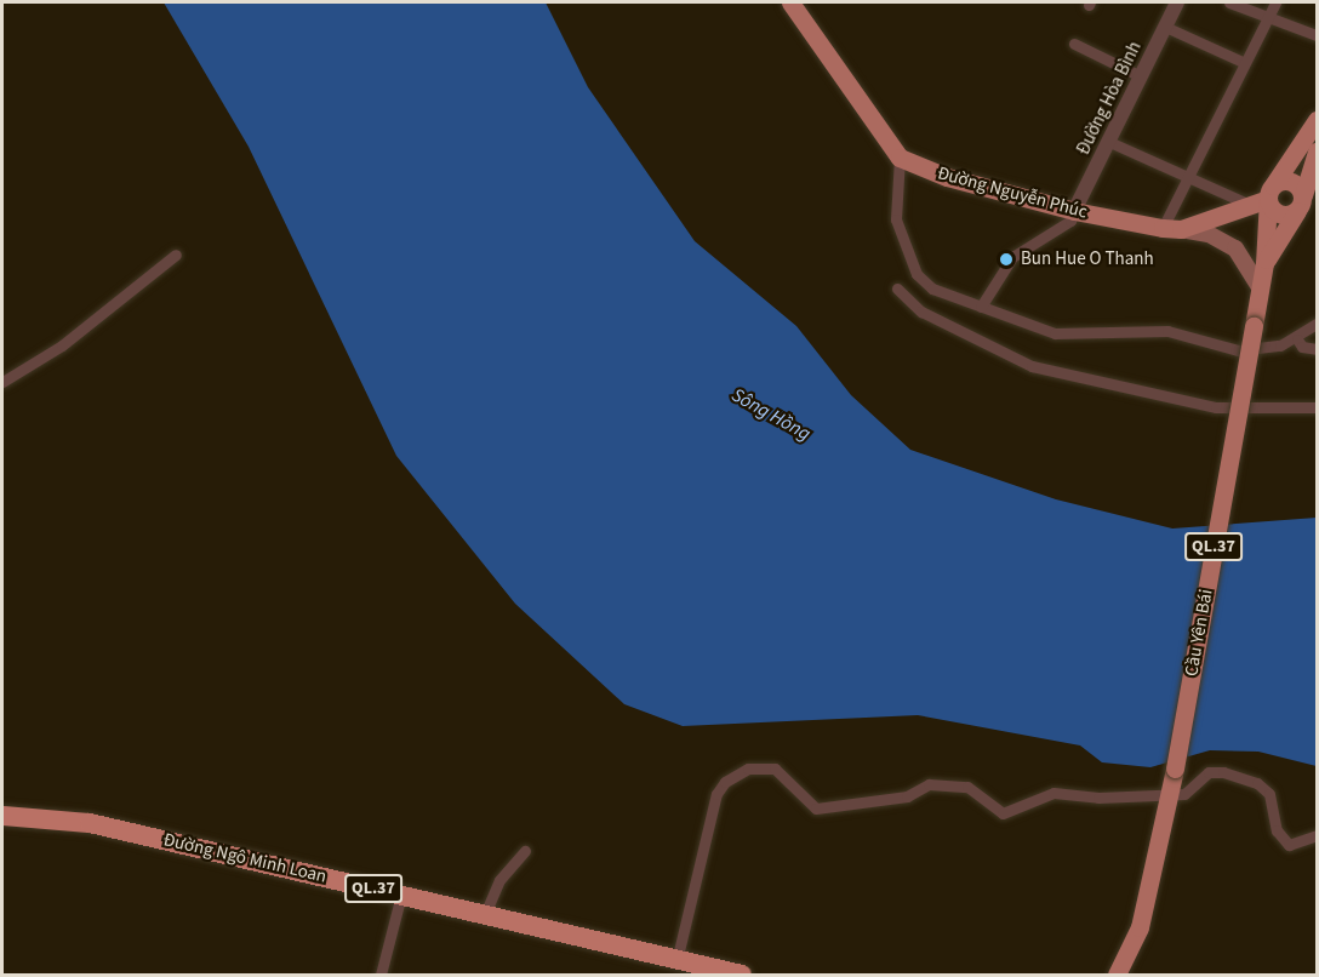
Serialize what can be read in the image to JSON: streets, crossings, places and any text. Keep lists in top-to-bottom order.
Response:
{
  "streets": {
    "highway": ["QL.37", "Đường Ngô Minh Loan"],
    "main road": ["Đường Nguyễn Phúc", "Cầu Yên Bái"],
    "street": ["Đường Hòa Bình"]
  },
  "crossings": [
    ["Đường Hòa Bình", "Đường Nguyễn Phúc"],
    ["QL.37", "Cầu Yên Bái"]
  ],
  "water": ["Sông Hồng"],
  "places": ["Bun Hue O Thanh"]
}
